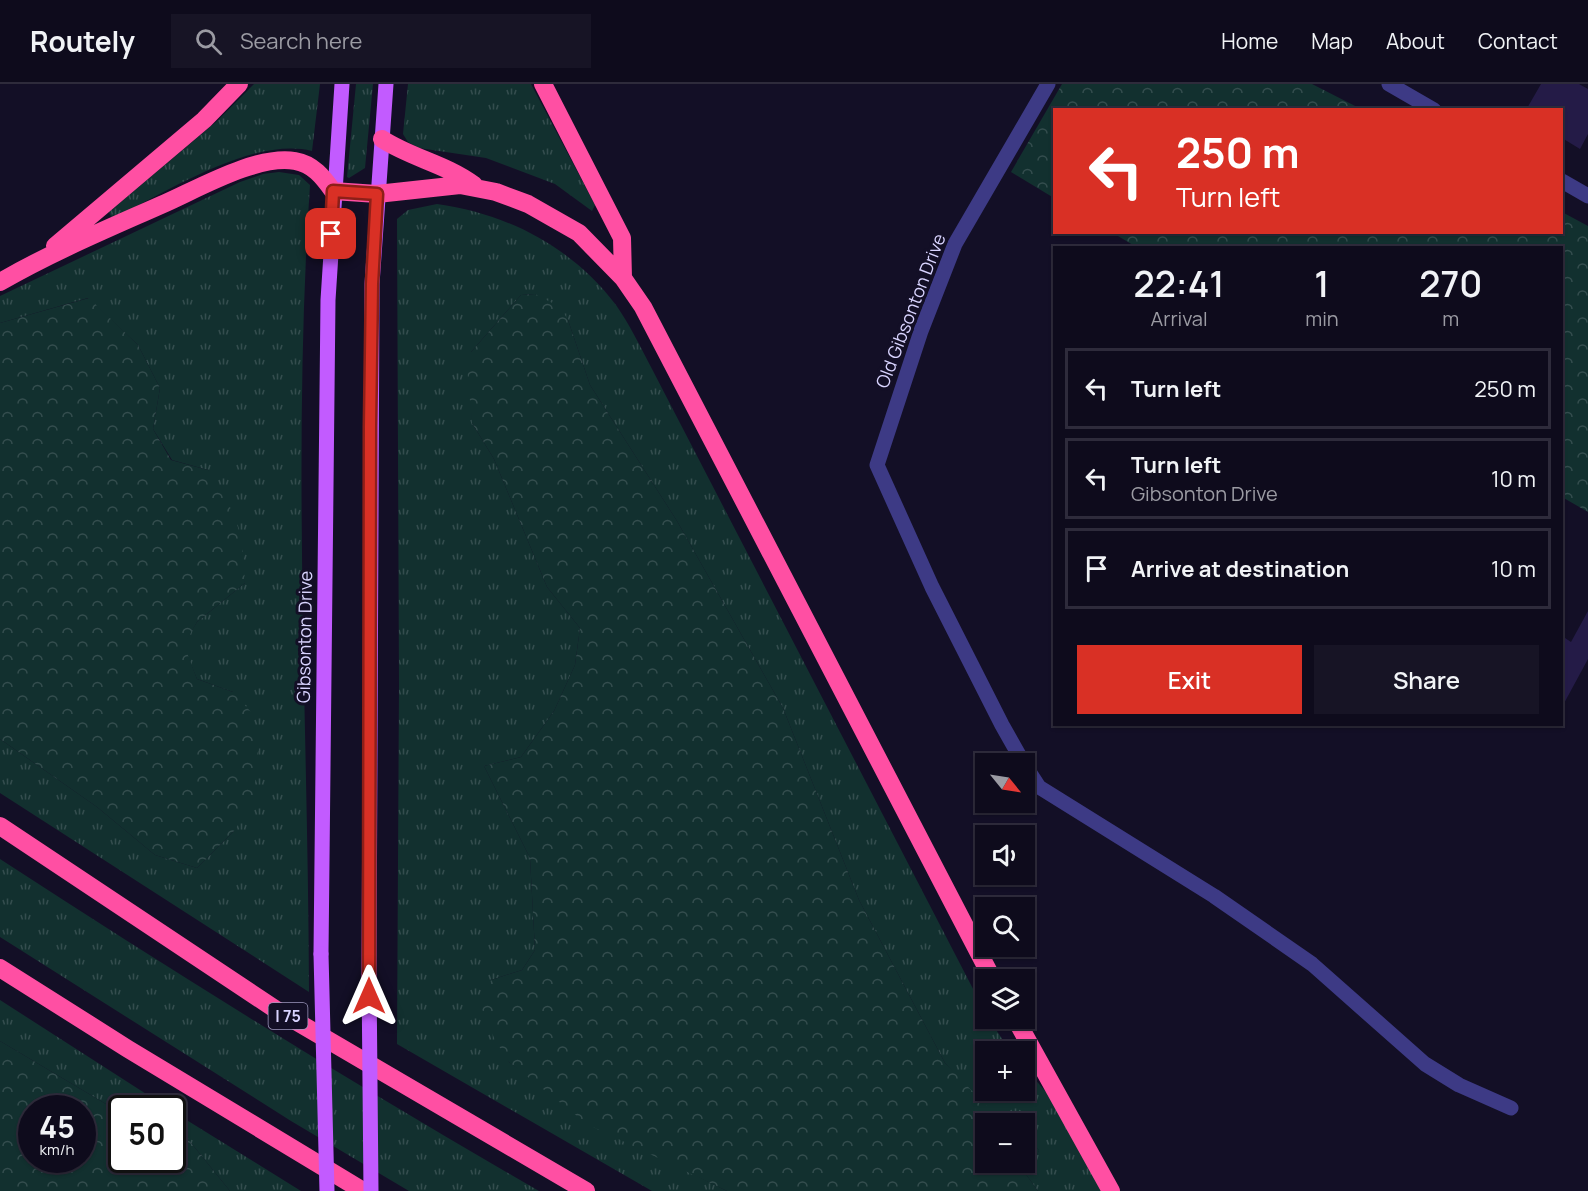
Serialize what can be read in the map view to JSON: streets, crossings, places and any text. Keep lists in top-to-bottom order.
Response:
{
  "streets": {
    "highway": ["I 75"],
    "main road": ["Gibsonton Drive"],
    "street": ["Old Gibsonton Drive"]
  },
  "north": "bottom right",
  "page": {
    "header": "Routely",
    "search": "Search here",
    "nav": [
      "Home",
      "Map",
      "About",
      "Contact"
    ],
    "turn": ["250 m", "Turn left"],
    "eta": [
      "22:41",
      "Arrival",
      "1",
      "min",
      "270",
      "m"
    ],
    "list": [
      {
        "name": "Turn left",
        "value": "250 m"
      },
      {
        "name": "Turn left",
        "note": "Gibsonton Drive",
        "value": "10 m"
      },
      {
        "name": "Arrive at destination",
        "value": "10 m"
      }
    ],
    "buttons": ["Exit", "Share"],
    "map_buttons": ["+", "−"],
    "speed": "45 km/h",
    "limit": "50"
  }
}
